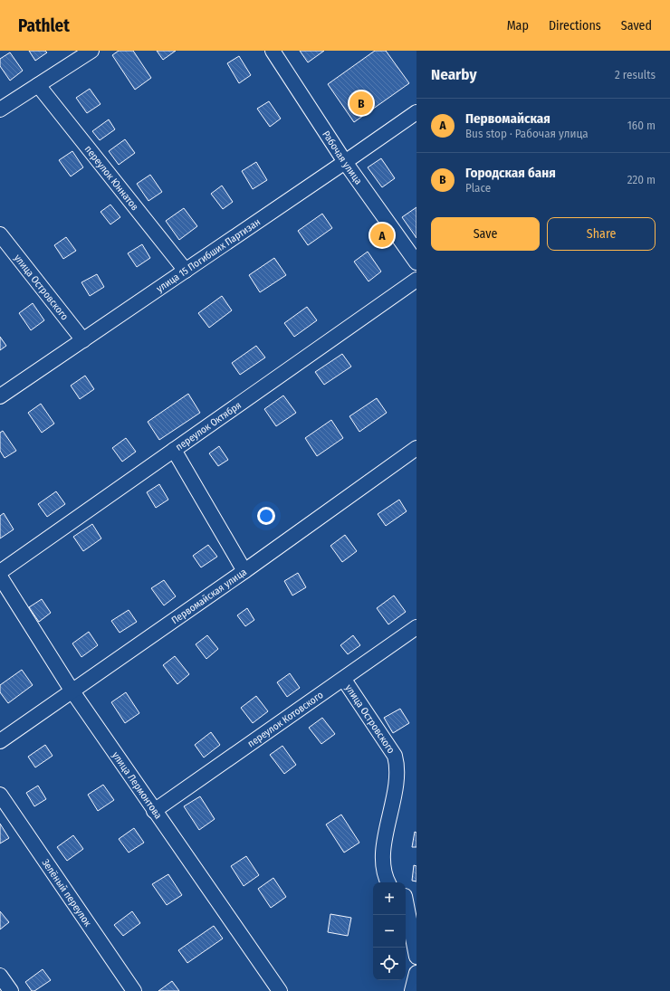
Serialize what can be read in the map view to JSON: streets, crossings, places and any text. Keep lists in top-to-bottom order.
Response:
{
  "streets": {
    "street": [
      "Рабочая улица",
      "переулок Юннатов",
      "улица 15 Погибших Партизан",
      "улица Островского",
      "переулок Октября",
      "Первомайская улица",
      "переулок Котовского",
      "улица Лермонтова",
      "Зелёный переулок"
    ]
  },
  "crossings": [
    ["Рабочая улица", "улица 15 Погибших Партизан"],
    ["переулок Юннатов", "улица 15 Погибших Партизан"],
    ["улица 15 Погибших Партизан", "улица Островского"],
    ["улица Островского", "переулок Котовского"],
    ["Первомайская улица", "улица Лермонтова"],
    ["переулок Котовского", "улица Лермонтова"]
  ],
  "page": {
    "header": "Pathlet",
    "nav": ["Map", "Directions", "Saved"],
    "heading": ["Nearby", "2 results"],
    "pins": ["B", "A"],
    "list": [
      {
        "mark": "A",
        "name": "Первомайская",
        "note": "Bus stop · Рабочая улица",
        "value": "160 m"
      },
      {
        "mark": "B",
        "name": "Городская баня",
        "note": "Place",
        "value": "220 m"
      }
    ],
    "buttons": ["Save", "Share"],
    "map_buttons": ["+", "−"]
  }
}
